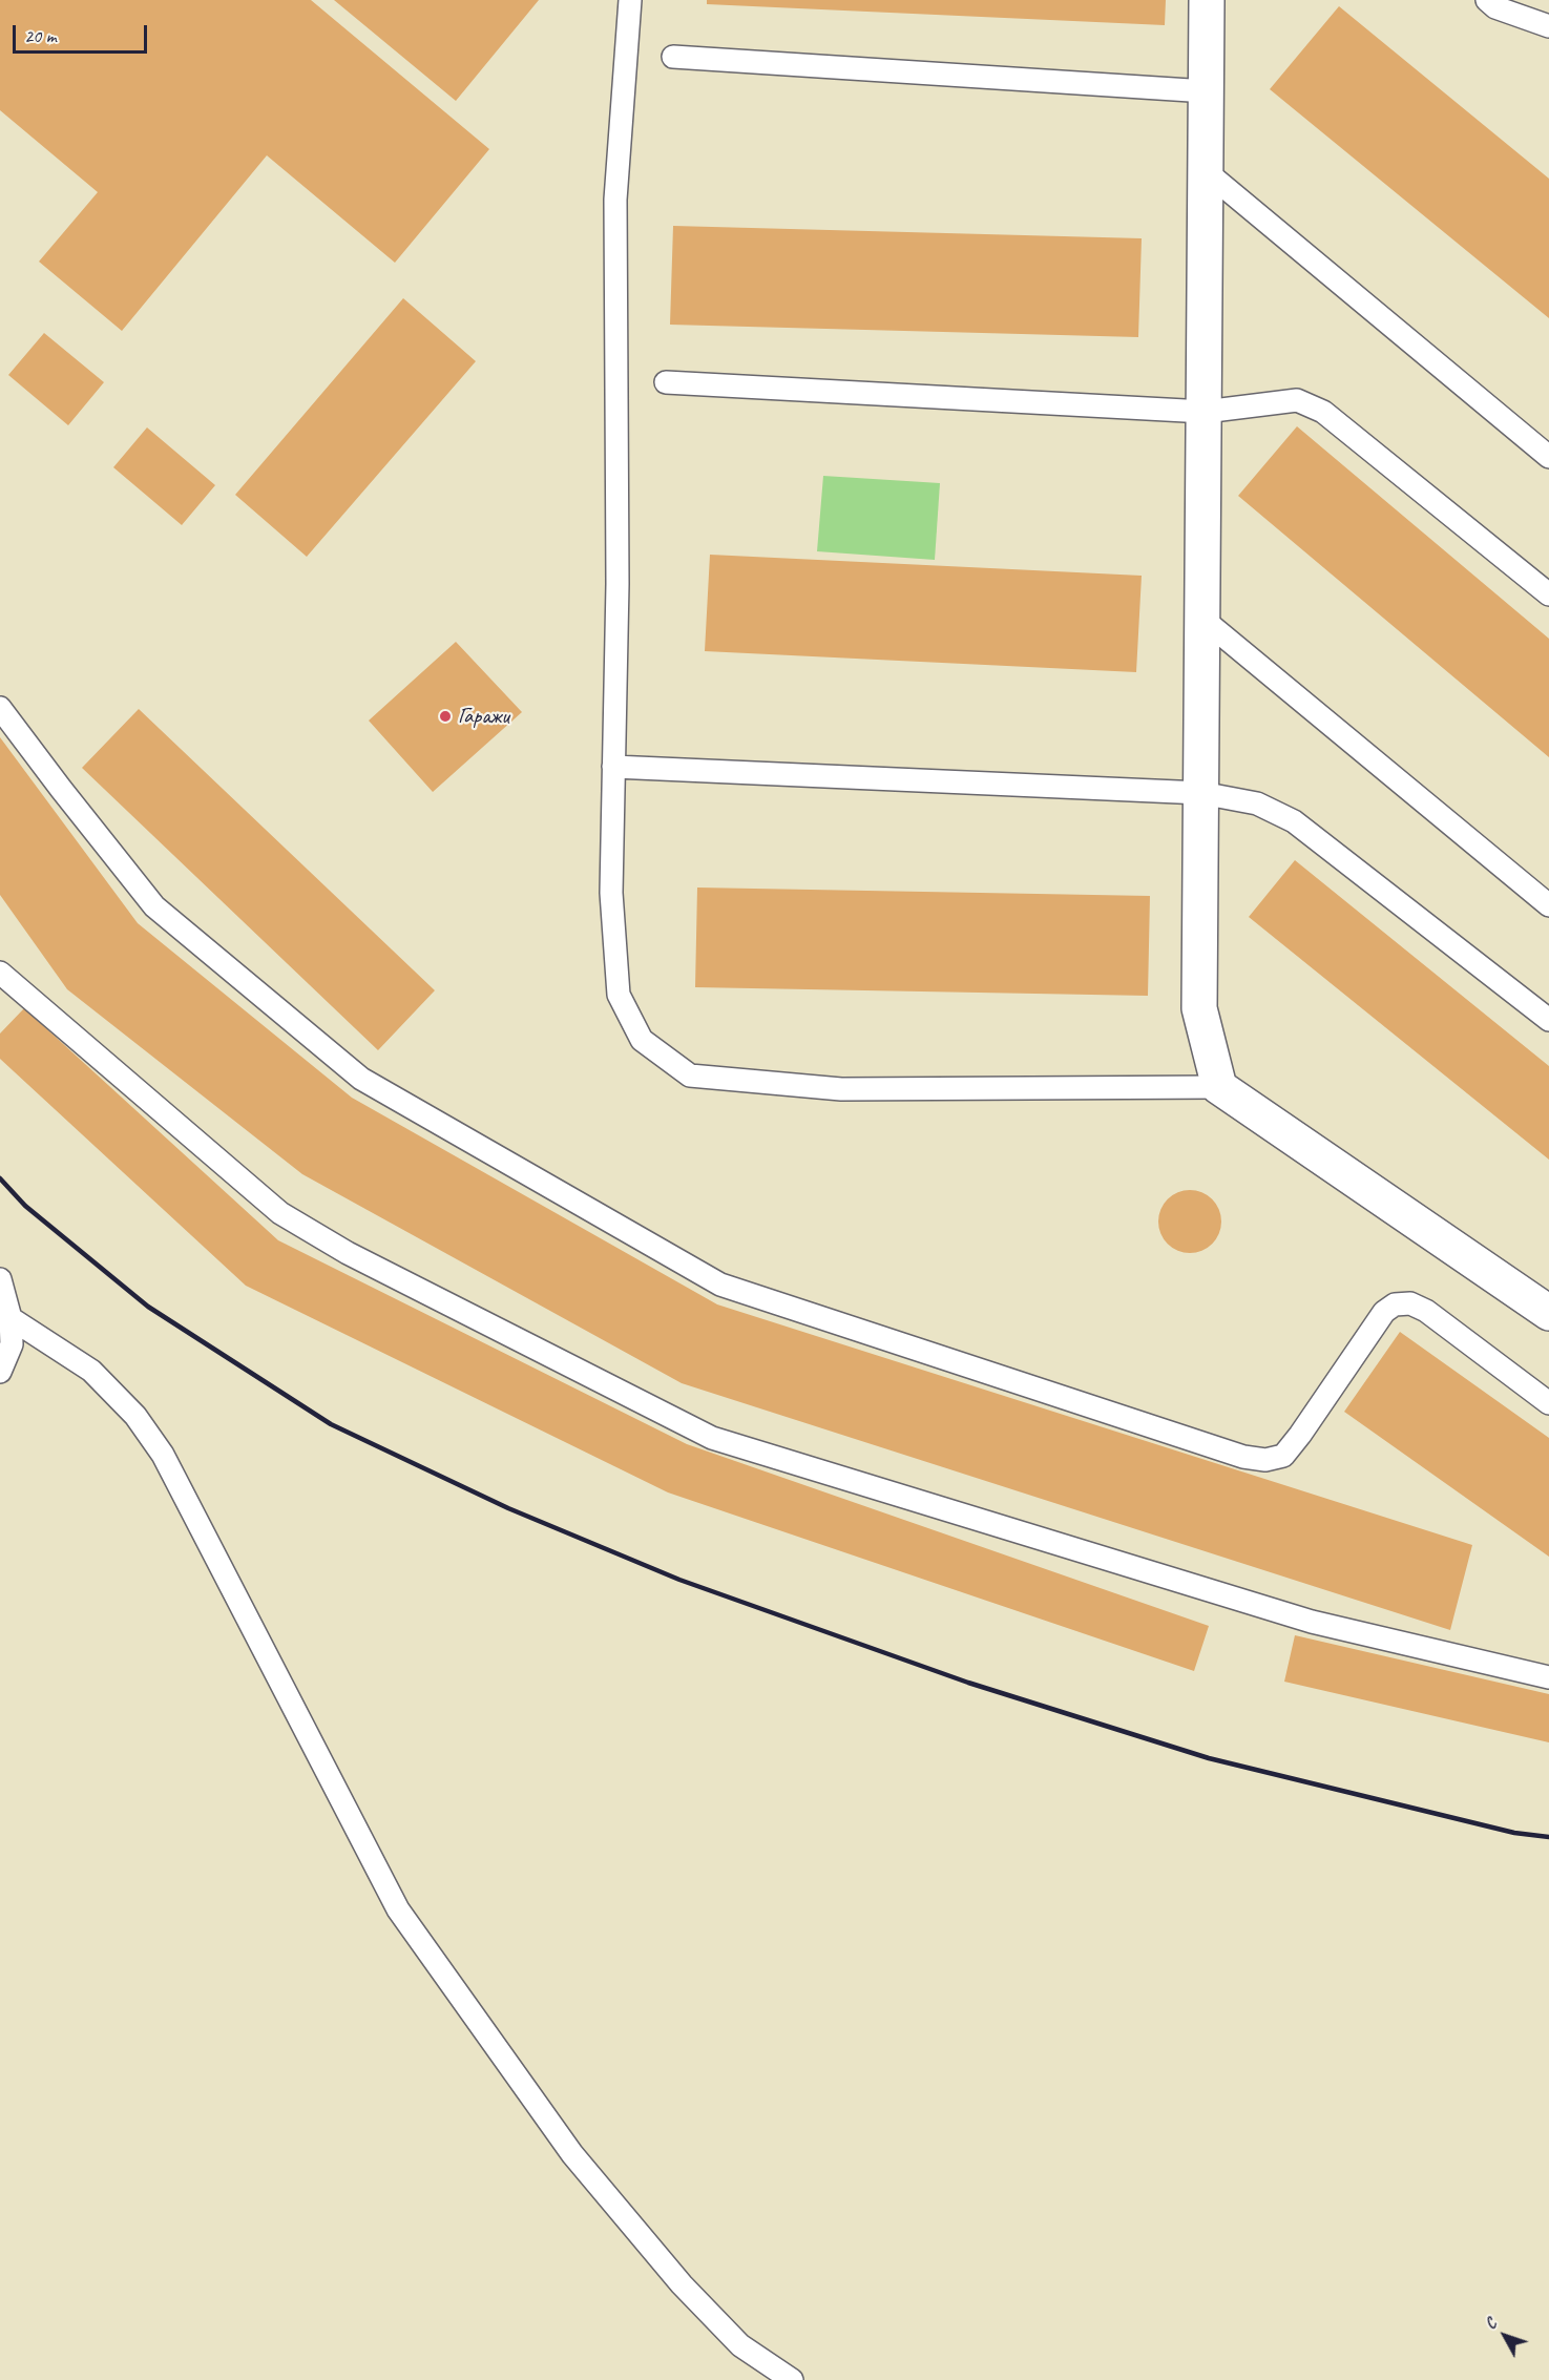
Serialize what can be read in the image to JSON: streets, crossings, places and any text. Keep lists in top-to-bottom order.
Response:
{
  "places": ["Гаражи"],
  "scale_bar": "20 m",
  "north": "top left"
}
